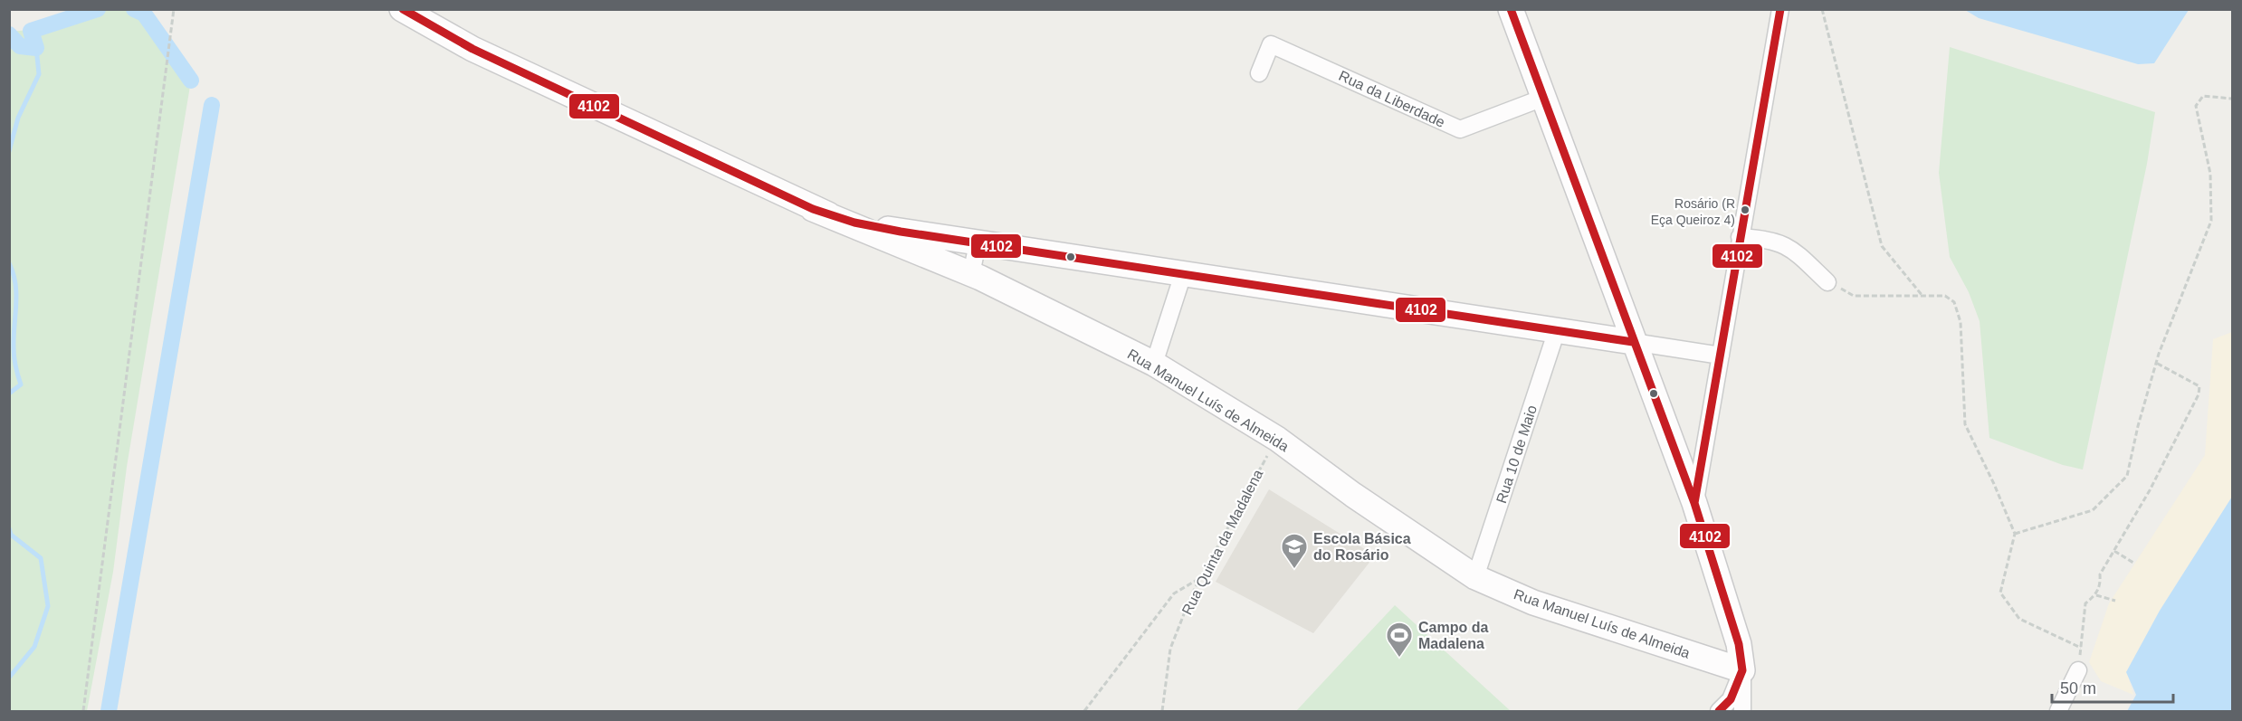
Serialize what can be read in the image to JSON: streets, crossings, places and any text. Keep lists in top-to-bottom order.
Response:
{
  "streets": {
    "street": ["Rua da Liberdade", "Rua Manuel Luís de Almeida", "Rua 10 de Maio"],
    "path": ["Rua Quinta da Madalena"]
  },
  "crossings": [
    ["Rua Manuel Luís de Almeida", "Rua 10 de Maio"],
    ["Rua Manuel Luís de Almeida", "Rua Quinta da Madalena"]
  ],
  "places": {
    "other": ["Rosário (R Eça Queiroz 4)"],
    "school or university": ["Escola Básica do Rosário"],
    "sports": ["Campo da Madalena"]
  },
  "lines": ["transit line 4102"],
  "scale_bar": "50 m"
}
